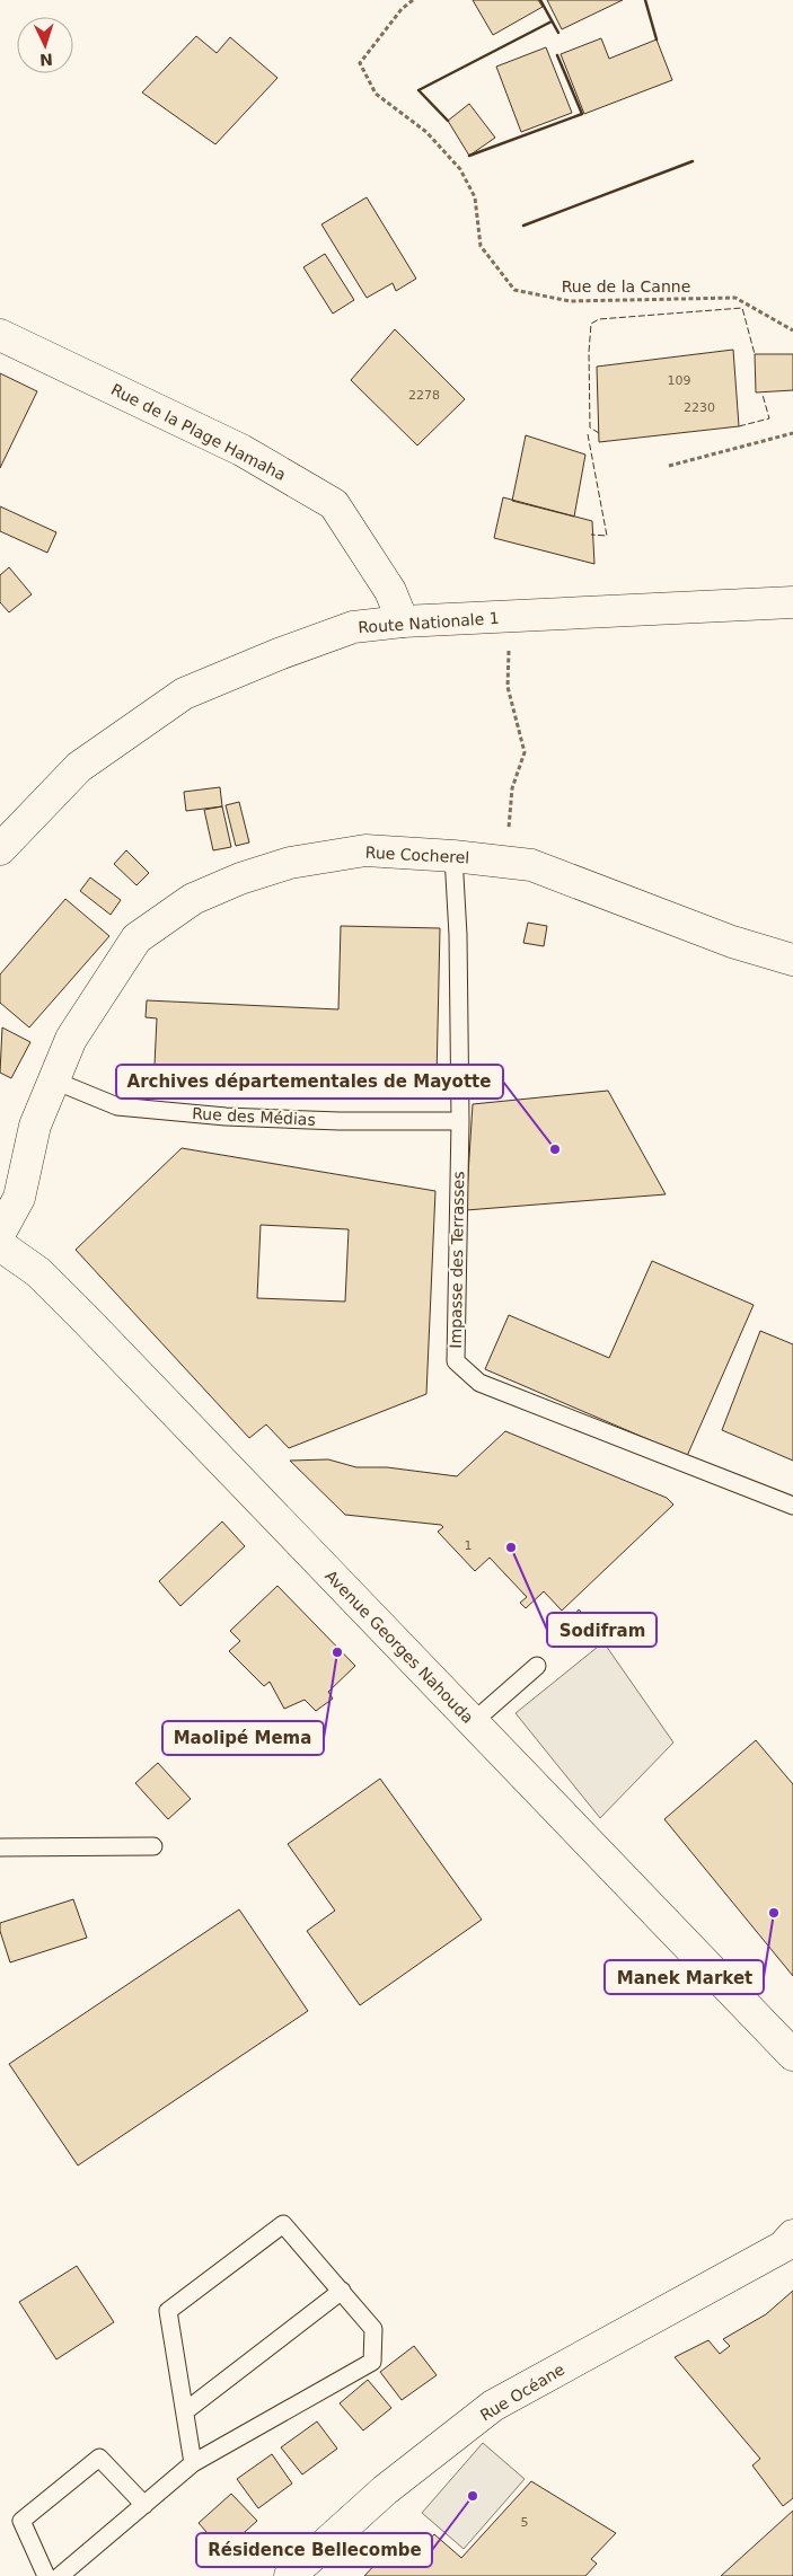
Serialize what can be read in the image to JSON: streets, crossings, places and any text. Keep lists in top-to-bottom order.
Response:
{
  "streets": {
    "street": [
      "Rue de la Plage Hamaha",
      "Route Nationale 1",
      "Rue Cocherel",
      "Avenue Georges Nahouda",
      "Rue Océane"
    ],
    "lane": ["Rue des Médias", "Impasse des Terrasses"],
    "path": ["Rue de la Canne"]
  },
  "crossings": [
    ["Rue de la Plage Hamaha", "Route Nationale 1"],
    ["Rue Cocherel", "Rue des Médias"],
    ["Rue Cocherel", "Impasse des Terrasses"],
    ["Rue des Médias", "Impasse des Terrasses"]
  ],
  "places": [
    "Archives départementales de Mayotte",
    "Sodifram",
    "Maolipé Mema",
    "Manek Market",
    "Résidence Bellecombe"
  ],
  "house_numbers": [
    "109",
    "2278",
    "2230",
    "1",
    "5"
  ],
  "north": "bottom"
}
